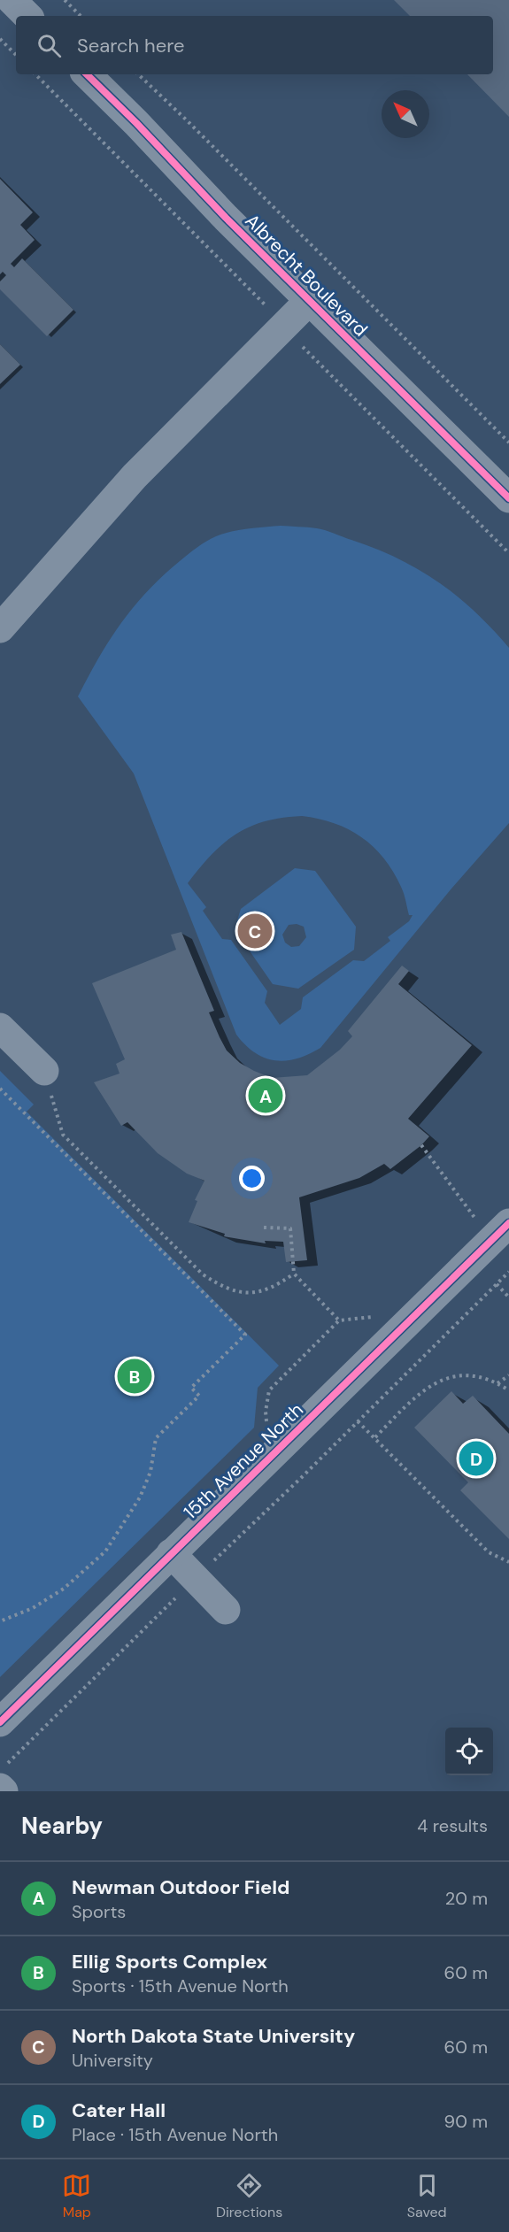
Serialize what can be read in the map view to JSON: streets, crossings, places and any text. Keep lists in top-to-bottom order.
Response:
{
  "streets": {
    "street": ["Albrecht Boulevard", "15th Avenue North"]
  },
  "north": "top left",
  "page": {
    "search": "Search here",
    "pins": [
      "C",
      "A",
      "B",
      "D"
    ],
    "heading": ["Nearby", "4 results"],
    "list": [
      {
        "mark": "A",
        "name": "Newman Outdoor Field",
        "note": "Sports",
        "value": "20 m"
      },
      {
        "mark": "B",
        "name": "Ellig Sports Complex",
        "note": "Sports · 15th Avenue North",
        "value": "60 m"
      },
      {
        "mark": "C",
        "name": "North Dakota State University",
        "note": "University",
        "value": "60 m"
      },
      {
        "mark": "D",
        "name": "Cater Hall",
        "note": "Place · 15th Avenue North",
        "value": "90 m"
      }
    ],
    "nav": ["Map", "Directions", "Saved"]
  }
}
